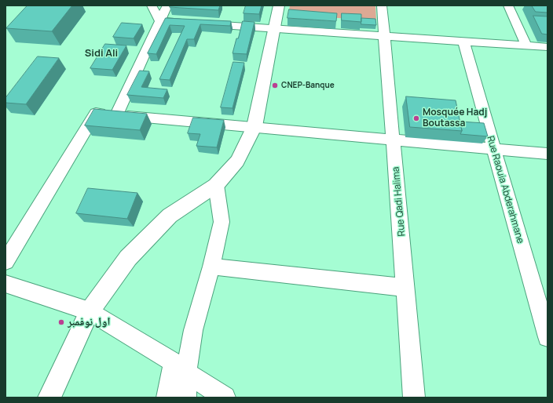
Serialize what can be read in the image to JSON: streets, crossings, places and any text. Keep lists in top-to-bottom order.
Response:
{
  "streets": {
    "street": ["Rue Raouia Abderahmane", "Rue Qadi Halima"]
  },
  "districts": ["Sidi Ali"],
  "places": ["CNEP-Banque", "Mosquée Hadj Boutassa", "اول نوفمبر"]
}
